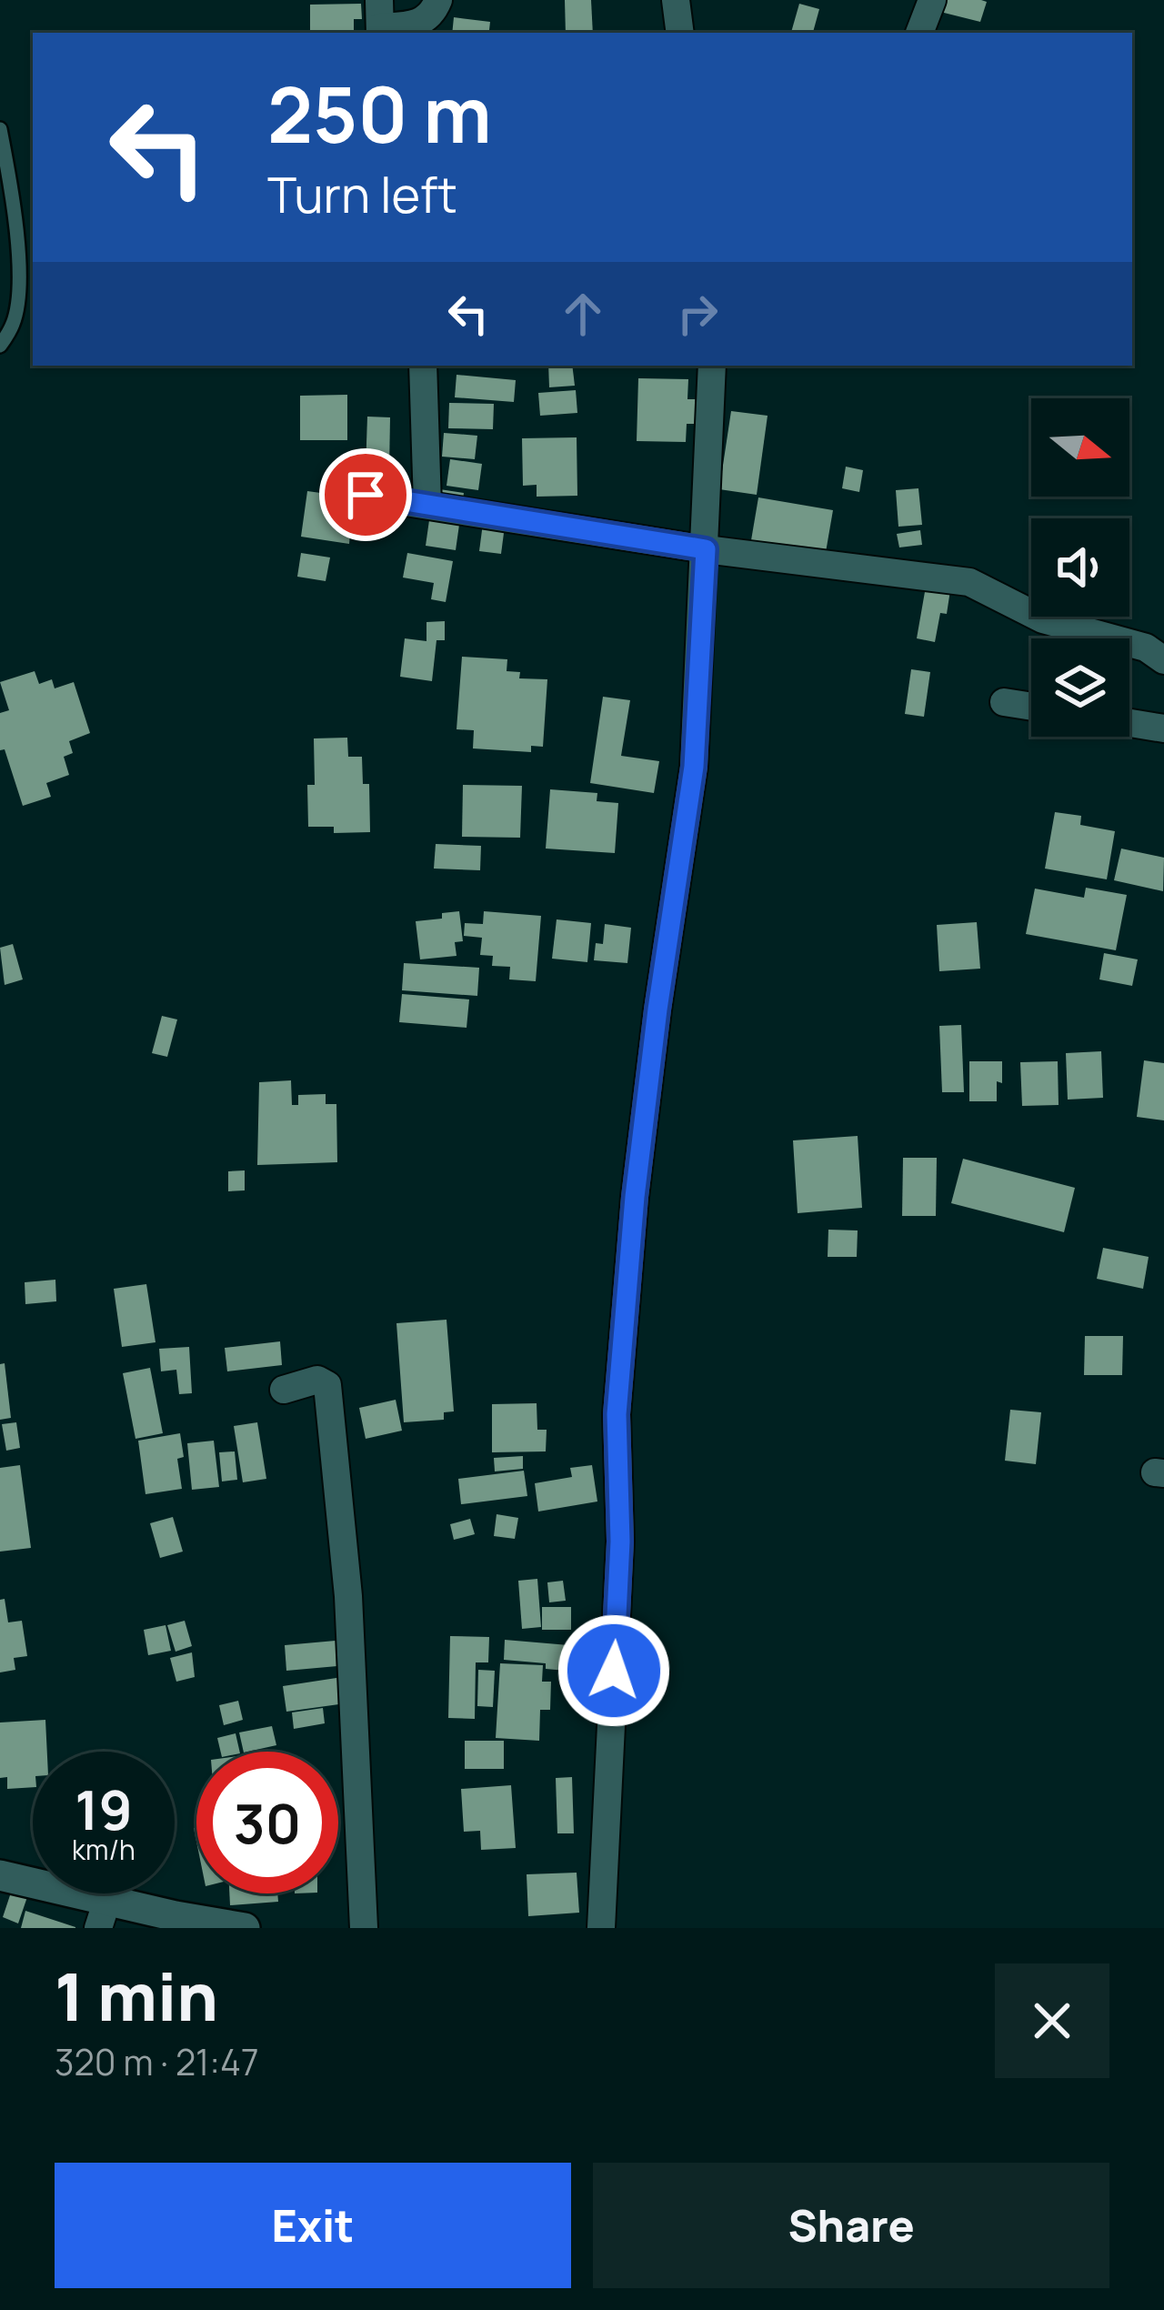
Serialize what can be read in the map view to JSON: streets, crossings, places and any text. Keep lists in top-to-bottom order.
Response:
{
  "north": "right",
  "page": {
    "turn": ["250 m", "Turn left"],
    "speed": "19 km/h",
    "limit": "30",
    "heading": ["1 min", "320 m · 21:47"],
    "buttons": ["Exit", "Share"]
  }
}
